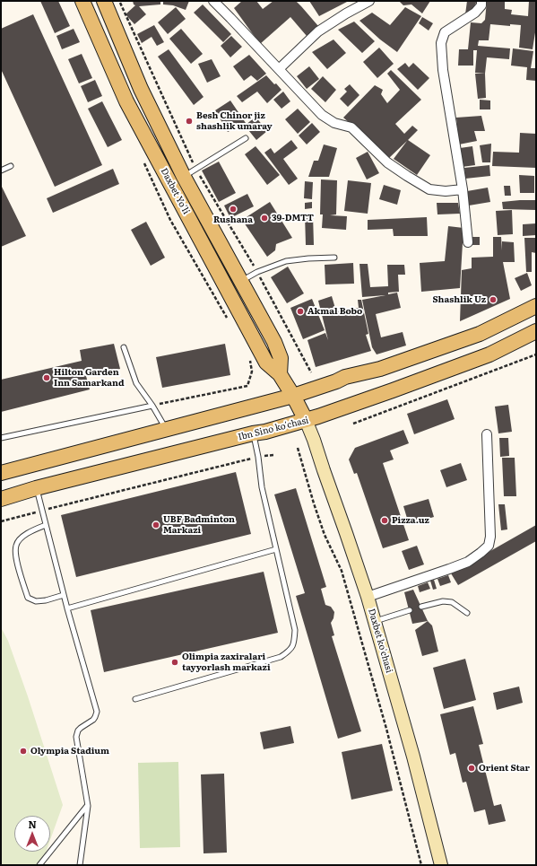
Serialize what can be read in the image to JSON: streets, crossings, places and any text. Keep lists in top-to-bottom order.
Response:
{
  "streets": {
    "main road": ["Daxbet Yo'li", "Ibn Sino ko'chasi", "Daxbet ko'chasi"]
  },
  "crossings": [
    ["Daxbet Yo'li", "Ibn Sino ko'chasi"],
    ["Daxbet Yo'li", "Daxbet ko'chasi"],
    ["Ibn Sino ko'chasi", "Daxbet ko'chasi"]
  ],
  "places": [
    "Besh Chinor jiz shashlik umaray",
    "Rushana",
    "39-DMTT",
    "Shashlik Uz",
    "Akmal Bobo",
    "Hilton Garden Inn Samarkand",
    "Pizza.uz",
    "UBF Badminton Markazi",
    "Olimpia zaxiralari tayyorlash markazi",
    "Olympia Stadium",
    "Orient Star"
  ],
  "north": "top"
}
